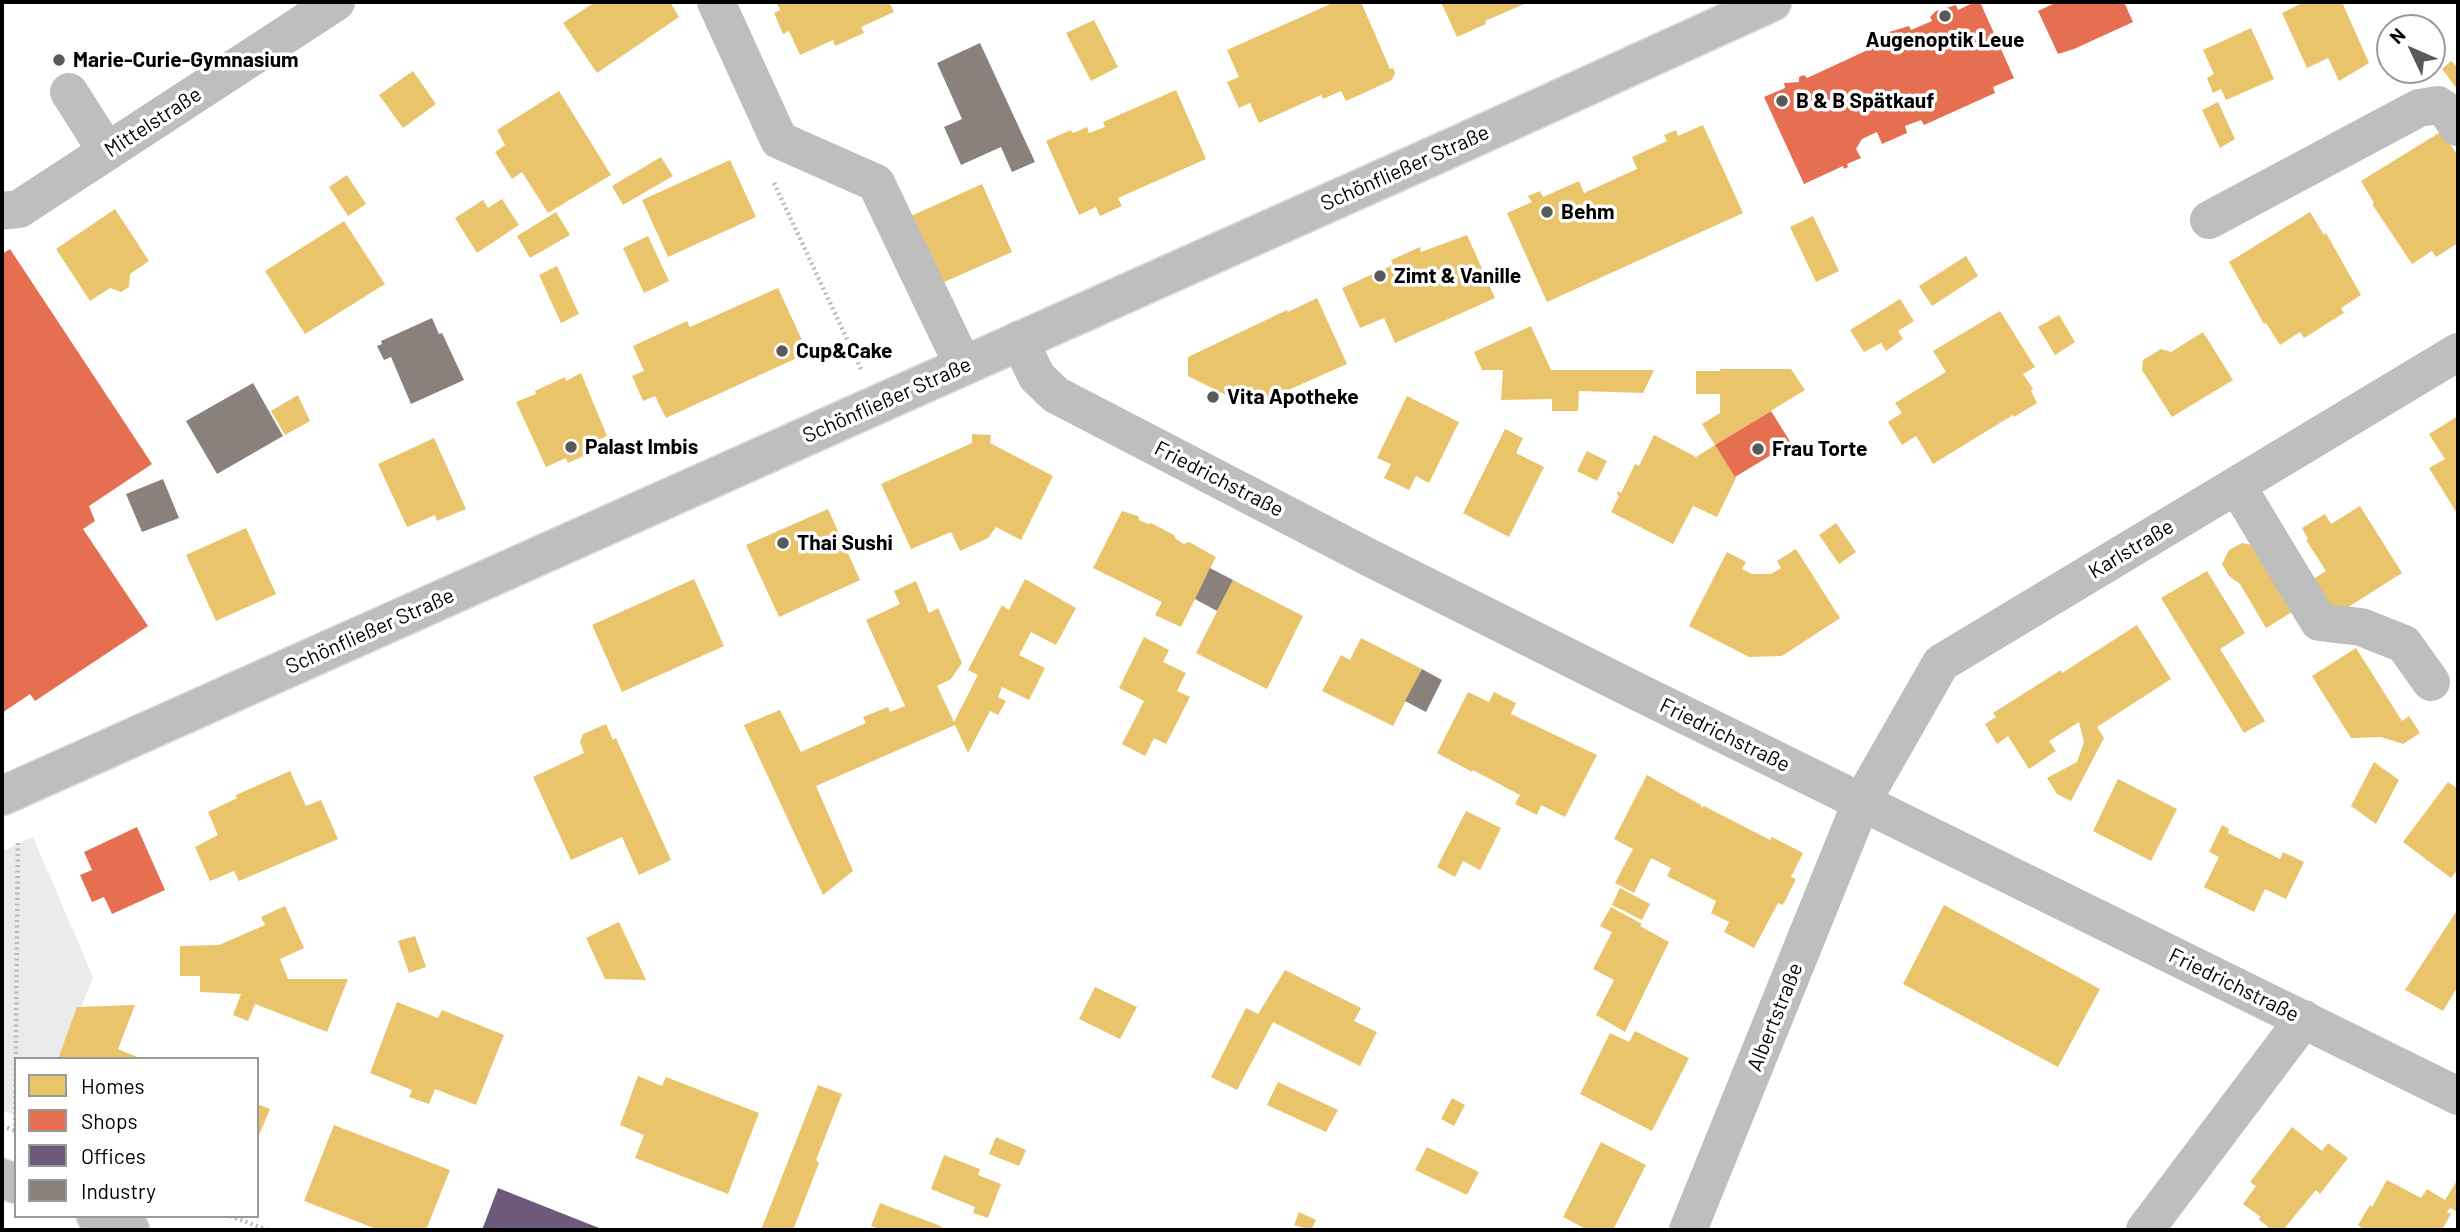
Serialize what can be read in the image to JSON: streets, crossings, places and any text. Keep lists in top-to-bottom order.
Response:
{
  "streets": {
    "street": [
      "Mittelstraße",
      "Schönfließer Straße",
      "Friedrichstraße",
      "Karlstraße",
      "Albertstraße"
    ]
  },
  "crossings": [
    ["Schönfließer Straße", "Friedrichstraße"],
    ["Friedrichstraße", "Karlstraße"],
    ["Friedrichstraße", "Albertstraße"],
    ["Karlstraße", "Albertstraße"]
  ],
  "places": [
    "Augenoptik Leue",
    "Marie-Curie-Gymnasium",
    "B & B Spätkauf",
    "Behm",
    "Zimt & Vanille",
    "Cup&Cake",
    "Vita Apotheke",
    "Palast Imbis",
    "Frau Torte",
    "Thai Sushi"
  ],
  "legend": [
    "Homes",
    "Shops",
    "Offices",
    "Industry"
  ],
  "north": "top left"
}
